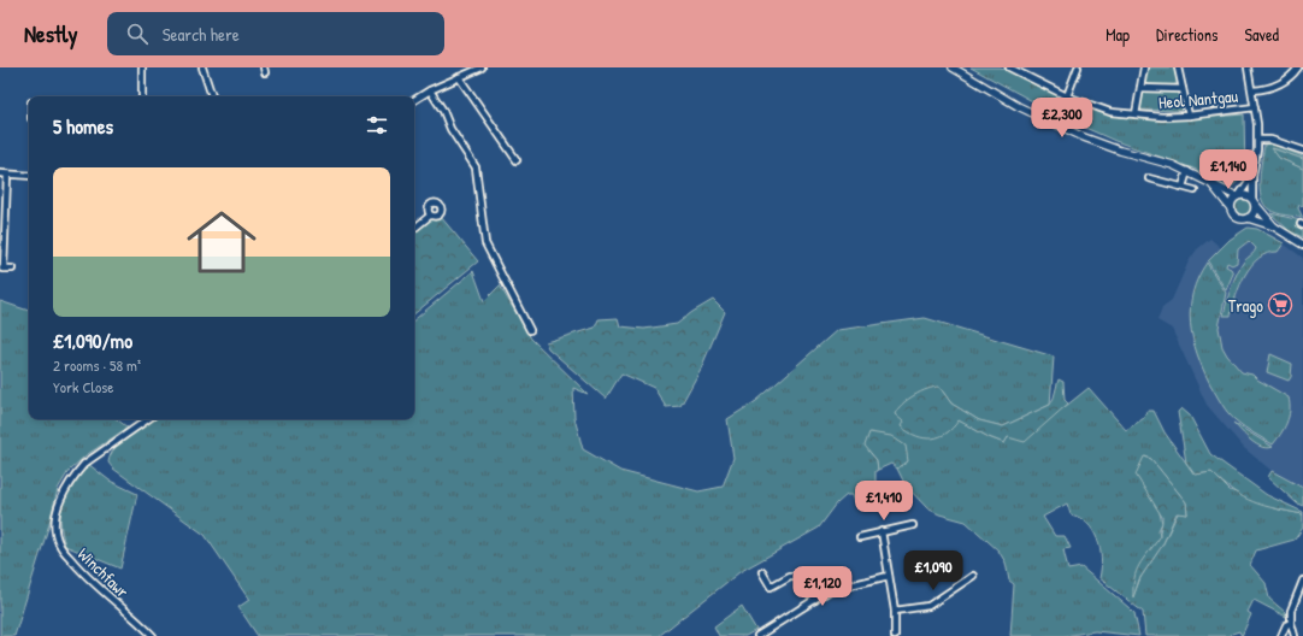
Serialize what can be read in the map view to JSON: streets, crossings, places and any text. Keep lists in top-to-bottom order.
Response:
{
  "streets": {
    "street": ["Heol Nantgau", "Winchfawr"]
  },
  "places": {
    "supermarket": ["Trago"]
  },
  "page": {
    "header": "Nestly",
    "search": "Search here",
    "nav": ["Map", "Directions", "Saved"],
    "heading": "5 homes",
    "price": [
      "£2,300",
      "£1,140",
      "£1,410",
      "£1,090",
      "£1,120"
    ],
    "list": [
      {
        "name": "£1,090/mo",
        "note": "2 rooms · 58 m² · York Close"
      }
    ]
  }
}
